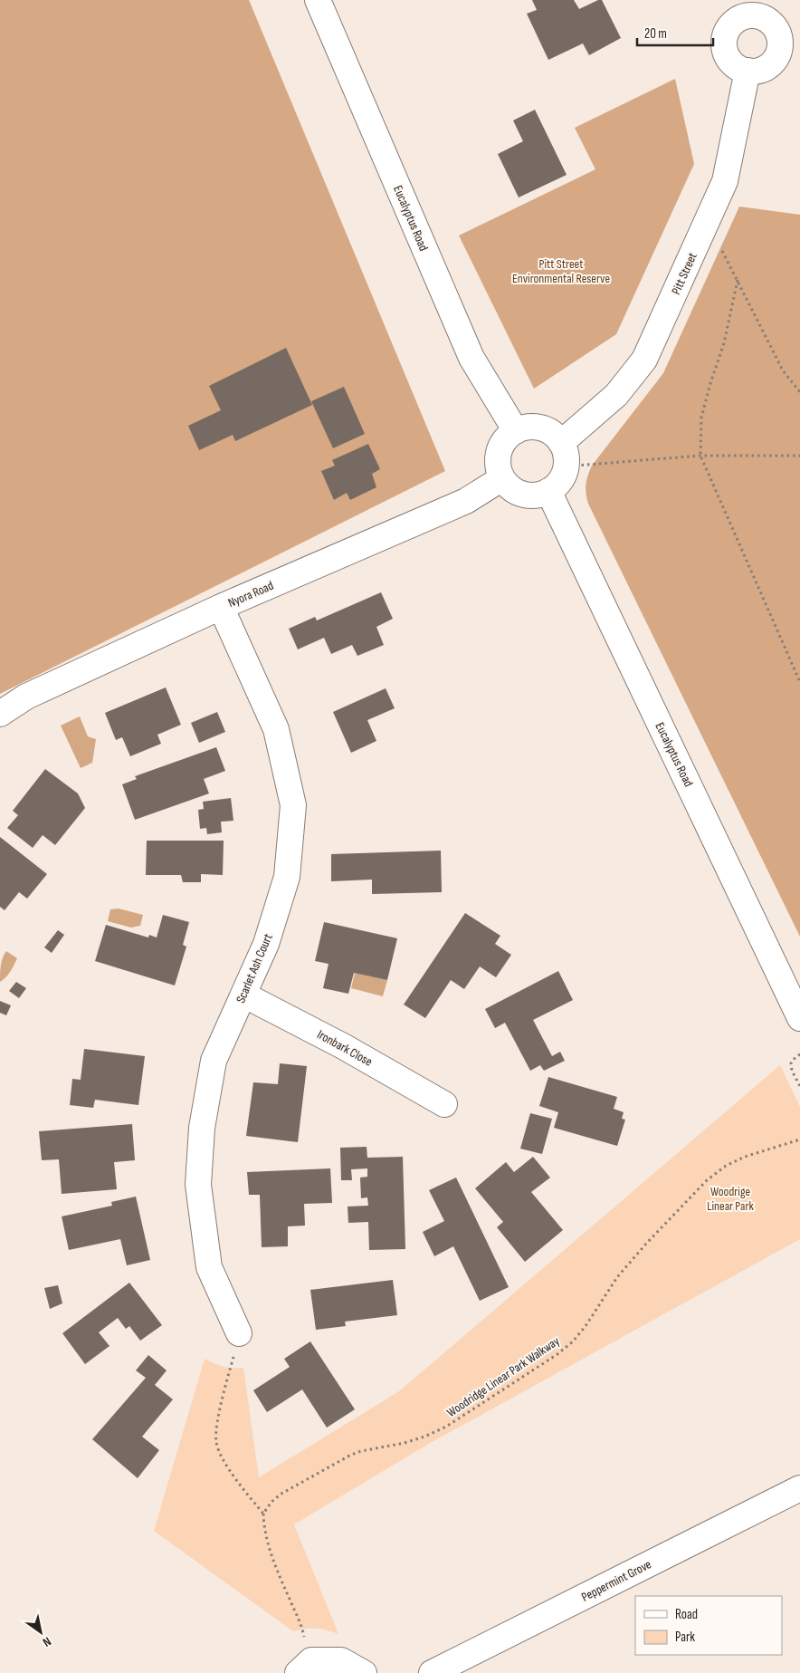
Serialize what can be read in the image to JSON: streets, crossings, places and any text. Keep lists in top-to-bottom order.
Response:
{
  "streets": {
    "street": [
      "Eucalyptus Road",
      "Pitt Street",
      "Nyora Road",
      "Scarlet Ash Court",
      "Ironbark Close",
      "Peppermint Grove"
    ],
    "path": ["Woodridge Linear Park Walkway"]
  },
  "crossings": [
    ["Eucalyptus Road", "Pitt Street"],
    ["Eucalyptus Road", "Nyora Road"],
    ["Pitt Street", "Nyora Road"],
    ["Nyora Road", "Scarlet Ash Court"],
    ["Scarlet Ash Court", "Ironbark Close"]
  ],
  "parks": ["Pitt Street Environmental Reserve", "Woodrige Linear Park"],
  "legend": ["Road", "Park"],
  "scale_bar": "20 m",
  "north": "bottom right"
}
